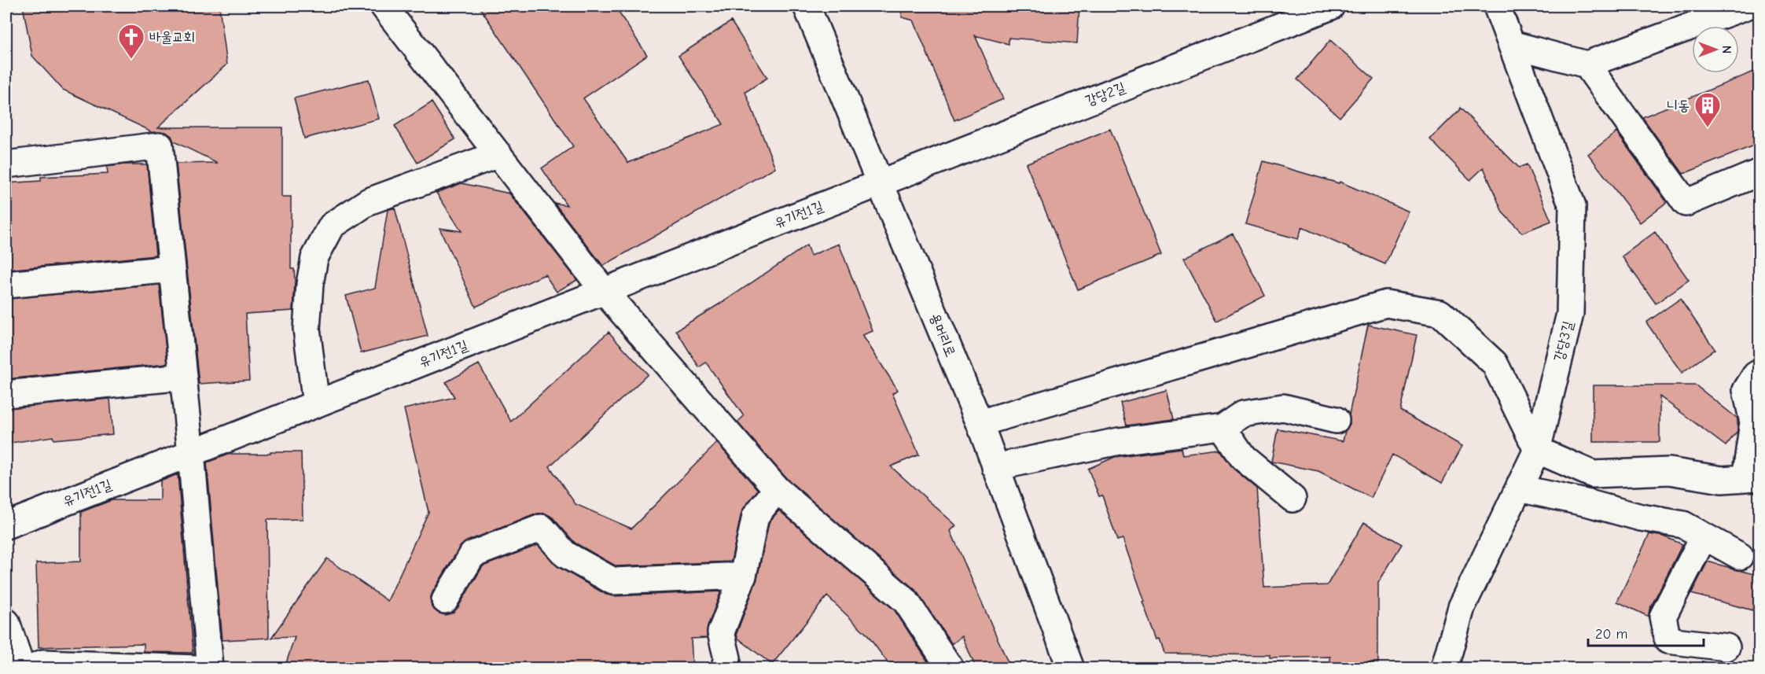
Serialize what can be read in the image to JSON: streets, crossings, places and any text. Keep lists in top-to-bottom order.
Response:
{
  "streets": {
    "street": [
      "강당2길",
      "유기전1길",
      "용머리로",
      "강당3길"
    ]
  },
  "crossings": [
    ["강당2길", "유기전1길"],
    ["강당2길", "용머리로"],
    ["유기전1길", "용머리로"]
  ],
  "places": {
    "church": ["바울교회"],
    "building": ["니동"]
  },
  "scale_bar": "20 m",
  "north": "right"
}
